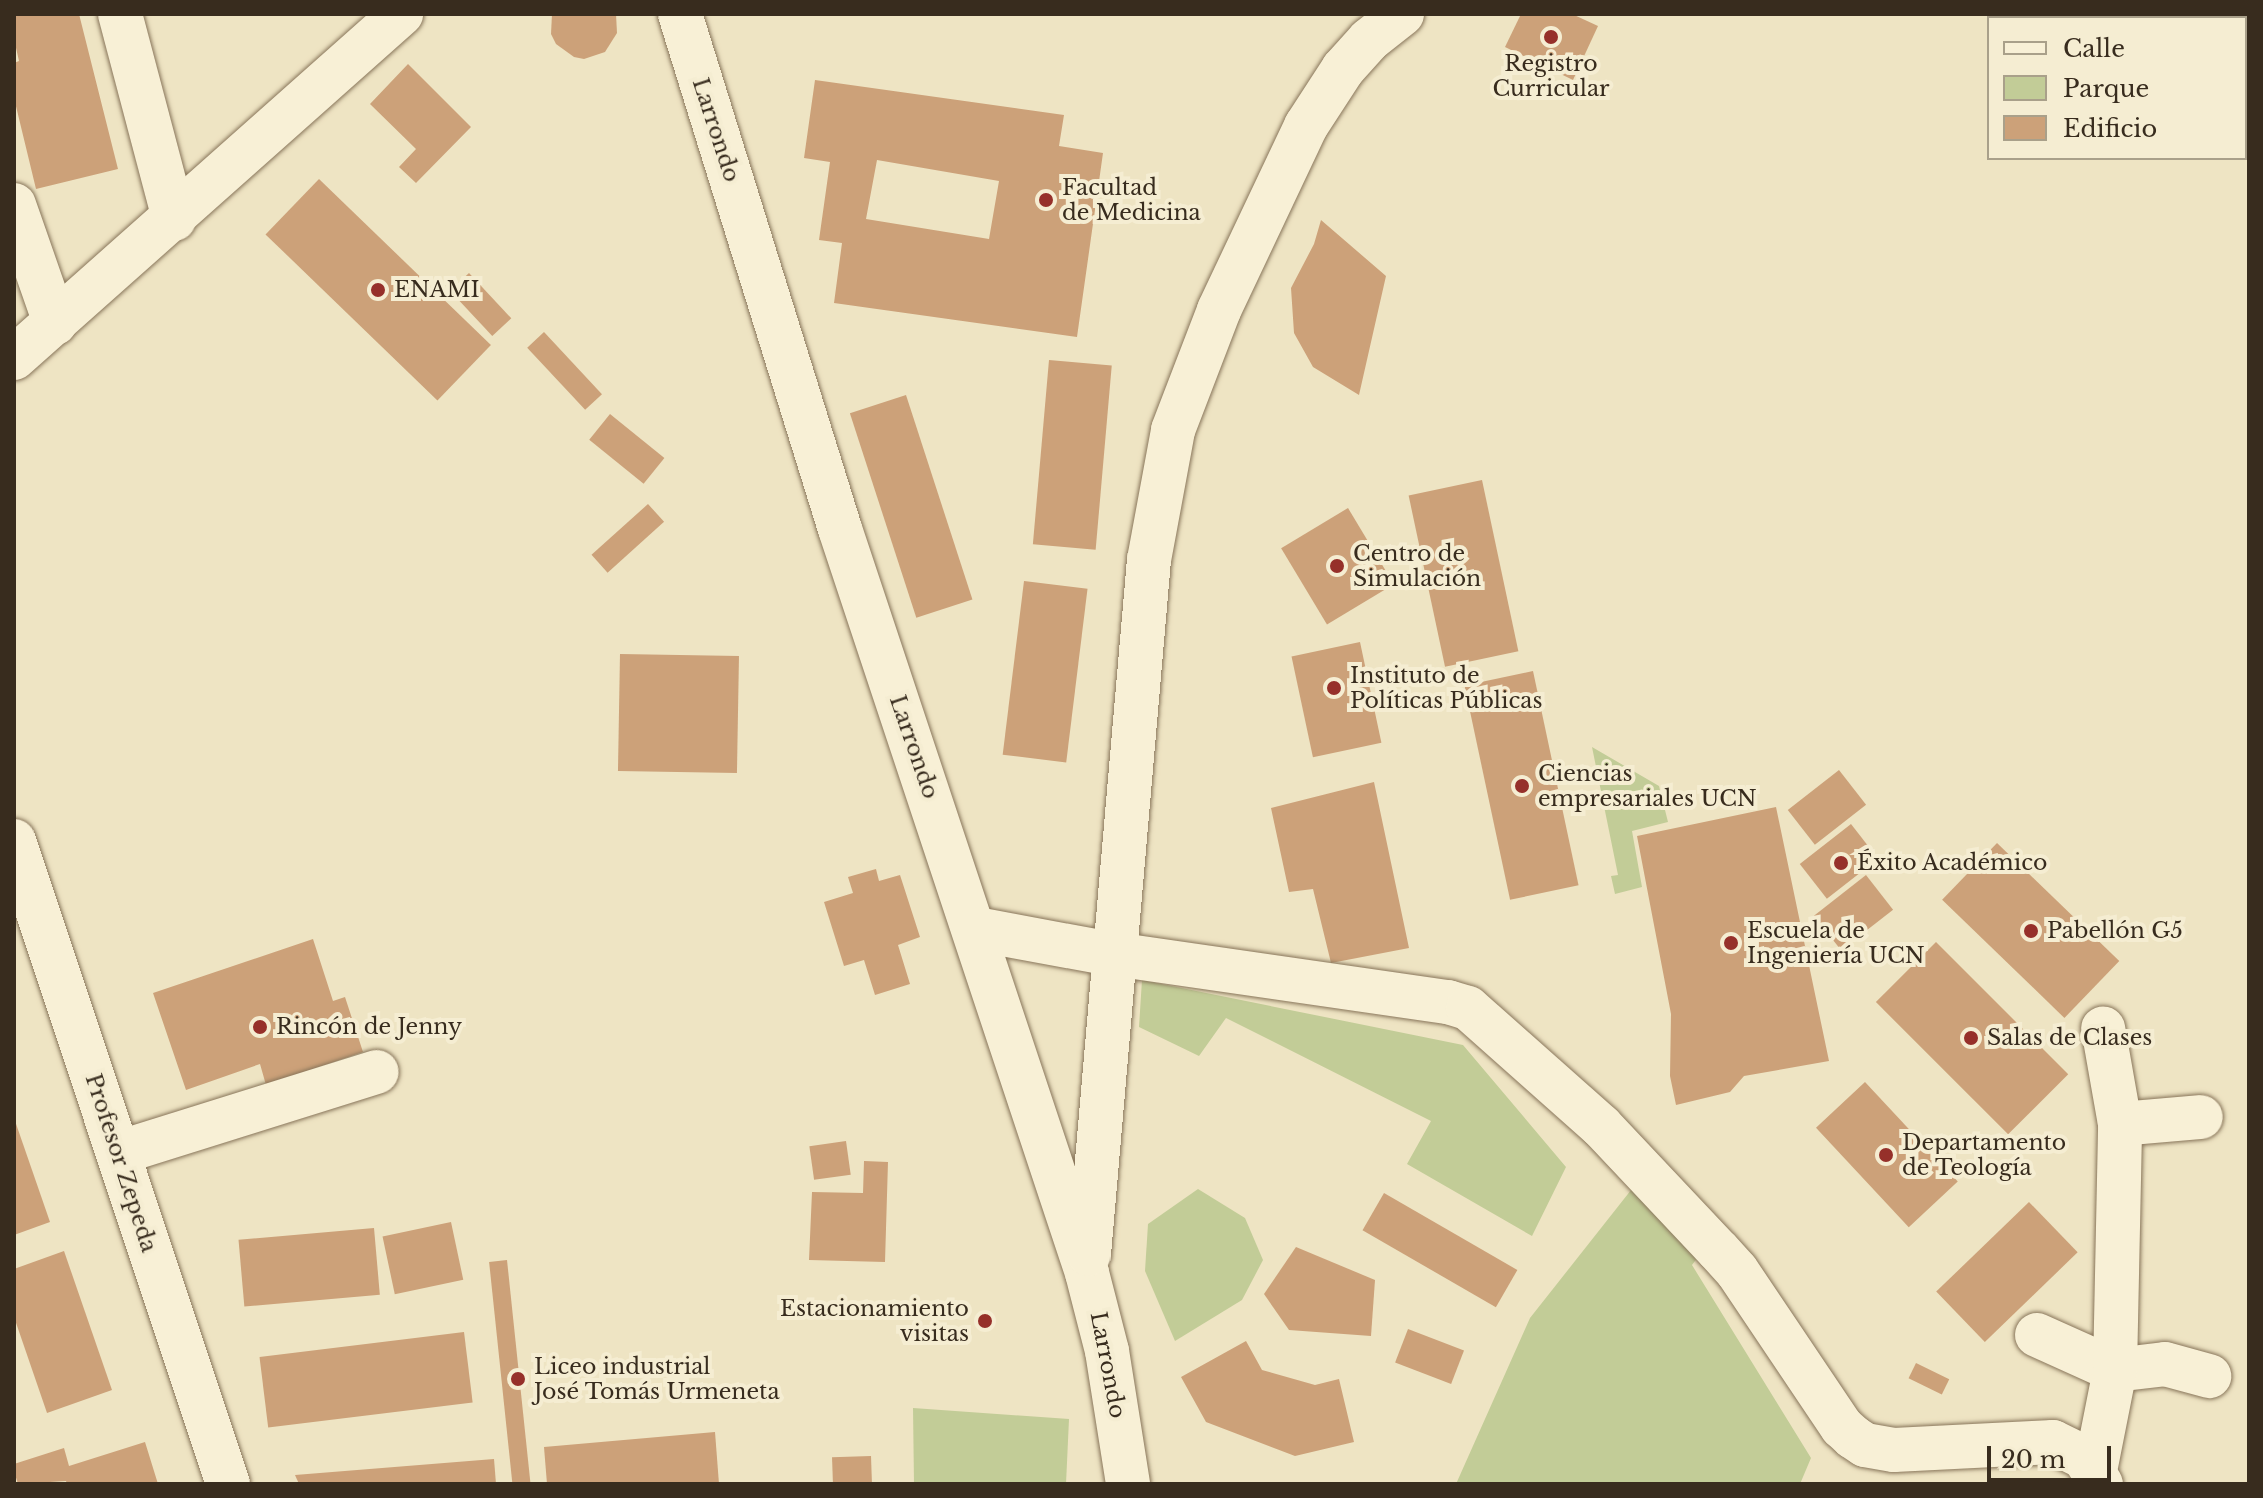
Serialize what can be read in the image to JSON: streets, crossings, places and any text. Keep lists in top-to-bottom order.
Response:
{
  "streets": {
    "street": ["Larrondo", "Profesor Zepeda"]
  },
  "places": [
    "Registro Curricular",
    "Facultad de Medicina",
    "ENAMI",
    "Centro de Simulación",
    "Instituto de Políticas Públicas",
    "Ciencias empresariales UCN",
    "Éxito Académico",
    "Pabellón G5",
    "Escuela de Ingeniería UCN",
    "Rincón de Jenny",
    "Salas de Clases",
    "Departamento de Teología",
    "Estacionamiento visitas",
    "Liceo industrial José Tomás Urmeneta"
  ],
  "legend": ["Calle", "Parque", "Edificio"],
  "scale_bar": "20 m"
}
